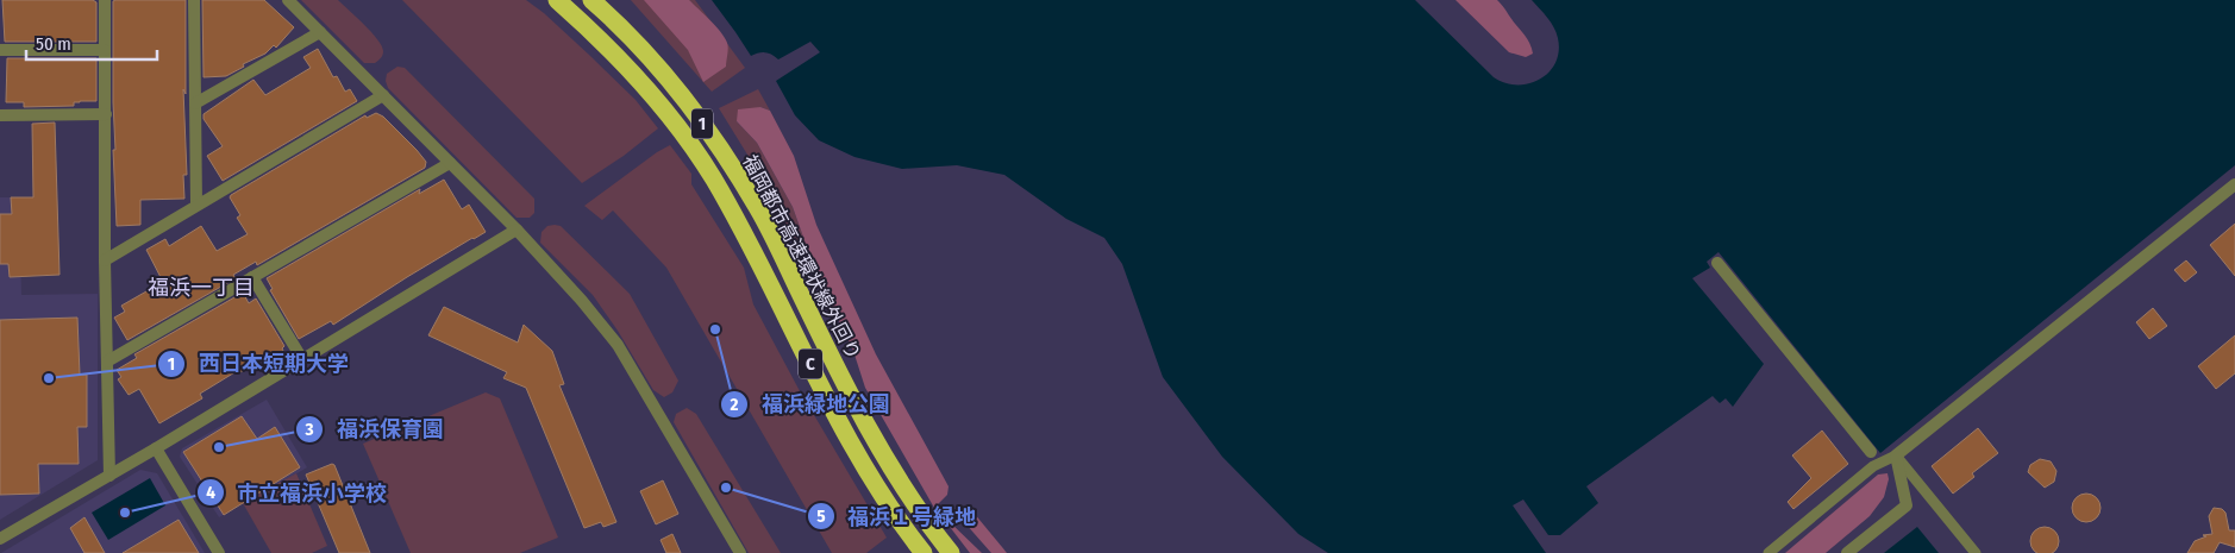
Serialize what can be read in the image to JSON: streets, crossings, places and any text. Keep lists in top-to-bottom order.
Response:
{
  "streets": {
    "highway": ["1", "福岡都市高速環状線外回り", "C"]
  },
  "districts": ["福浜一丁目"],
  "places": [
    "福浜緑地公園",
    "西日本短期大学",
    "福浜保育園",
    "福浜１号緑地",
    "市立福浜小学校"
  ],
  "scale_bar": "50 m"
}
